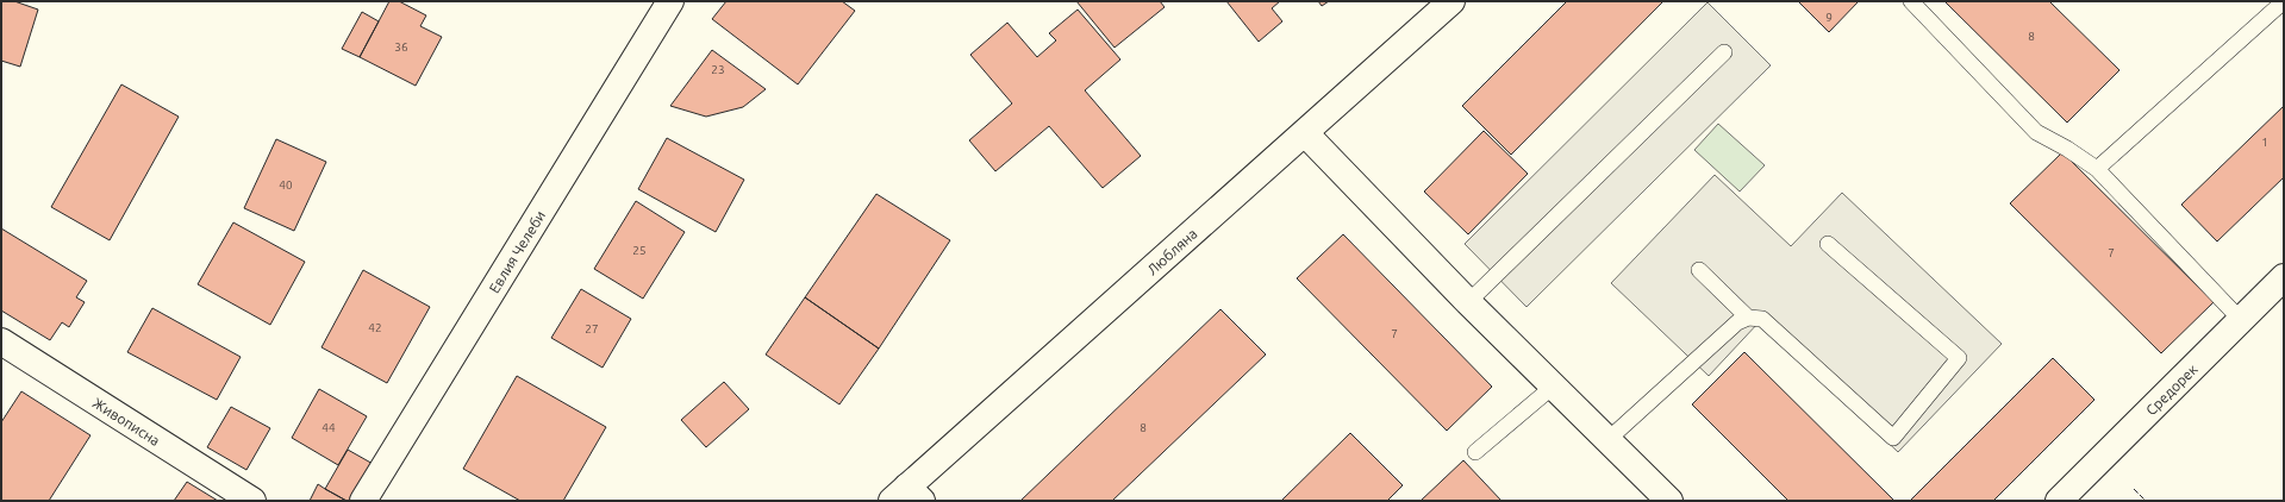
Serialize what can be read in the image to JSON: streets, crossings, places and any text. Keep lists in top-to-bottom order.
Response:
{
  "streets": {
    "street": [
      "Евлия Челеби",
      "Любляна",
      "Средорек",
      "Живописна"
    ]
  },
  "house_numbers": [
    "9",
    "8",
    "36",
    "23",
    "1",
    "40",
    "25",
    "7",
    "42",
    "27",
    "7",
    "44",
    "8"
  ]
}
